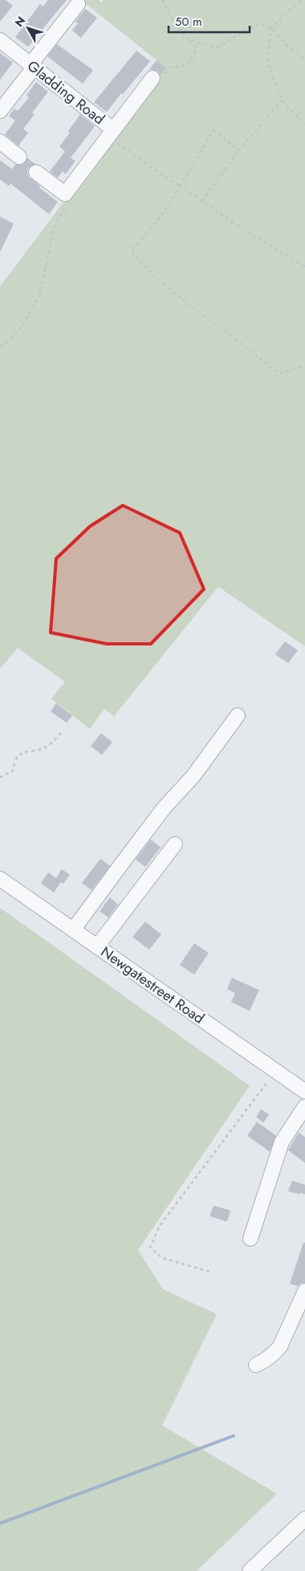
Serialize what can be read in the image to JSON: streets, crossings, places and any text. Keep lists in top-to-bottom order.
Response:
{
  "streets": {
    "street": ["Gladding Road", "Newgatestreet Road"]
  },
  "scale_bar": "50 m",
  "north": "top left"
}
